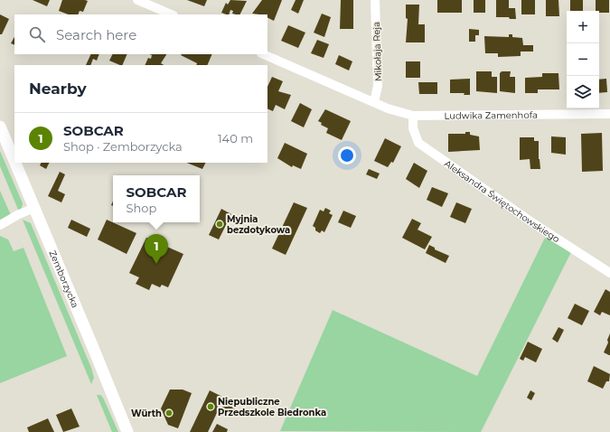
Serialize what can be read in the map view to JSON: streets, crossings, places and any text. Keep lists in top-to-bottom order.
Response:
{
  "streets": {
    "street": [
      "Mikołaja Reja",
      "Ludwika Zamenhofa",
      "Aleksandra Świętochowskiego",
      "Zemborzycka"
    ]
  },
  "crossings": [
    ["Mikołaja Reja", "Ludwika Zamenhofa"],
    ["Ludwika Zamenhofa", "Aleksandra Świętochowskiego"]
  ],
  "places": ["Myjnia bezdotykowa", "Niepubliczne Przedszkole Biedronka", "Würth"],
  "page": {
    "map_buttons": ["+", "−"],
    "search": "Search here",
    "heading": "Nearby",
    "list": [
      {
        "mark": "1",
        "name": "SOBCAR",
        "note": "Shop · Zemborzycka",
        "value": "140 m"
      }
    ],
    "popup": ["SOBCAR", "Shop"],
    "pins": "1"
  }
}
